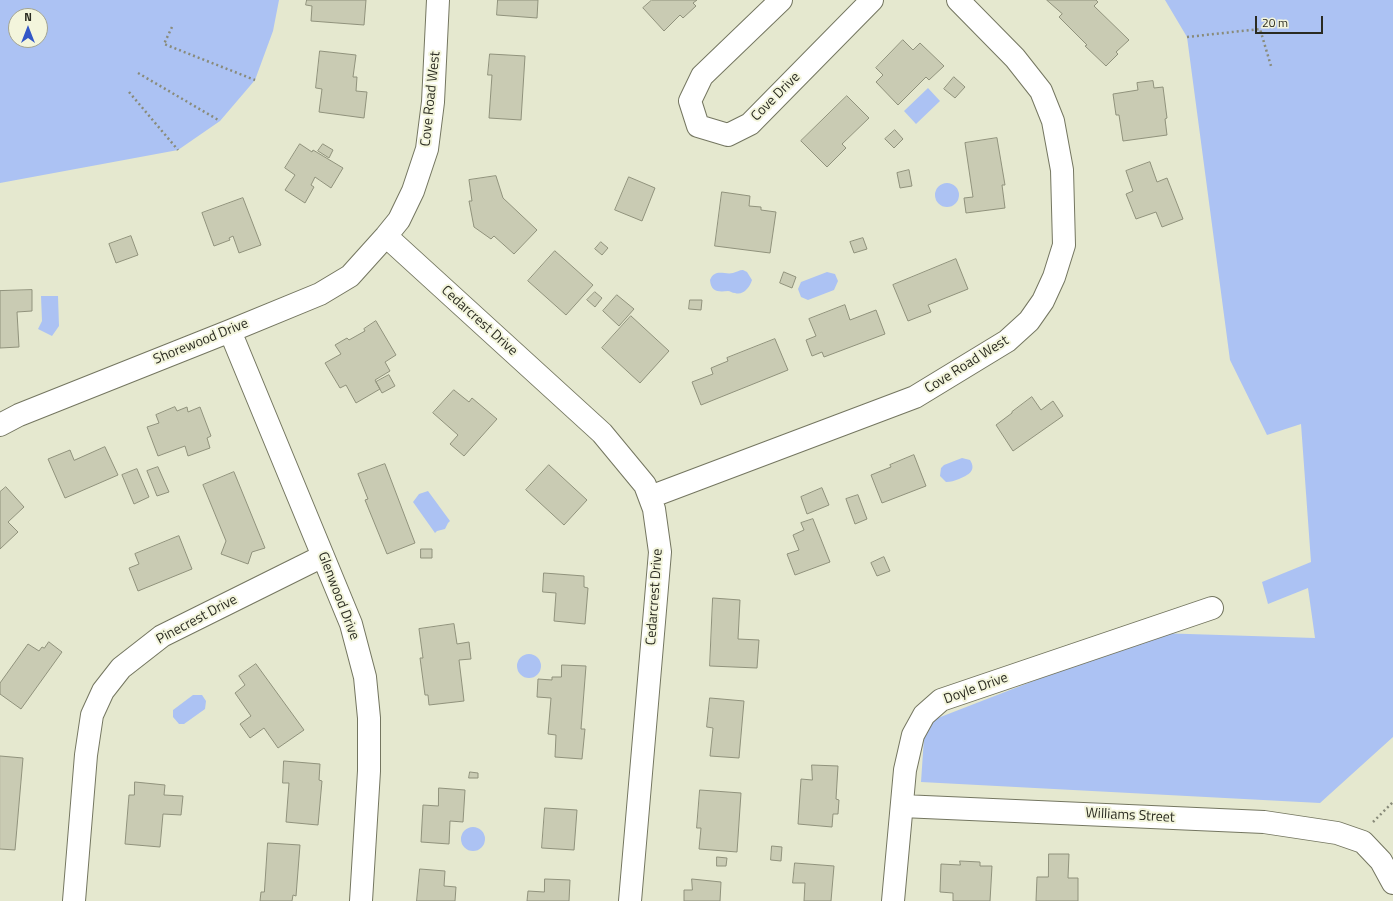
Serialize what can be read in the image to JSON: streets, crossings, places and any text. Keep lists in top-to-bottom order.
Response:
{
  "streets": {
    "street": [
      "Cove Drive",
      "Cove Road West",
      "Cedarcrest Drive",
      "Shorewood Drive",
      "Glenwood Drive",
      "Pinecrest Drive",
      "Doyle Drive",
      "Williams Street"
    ]
  },
  "crossings": [
    ["Cove Road West", "Cedarcrest Drive"],
    ["Cove Road West", "Shorewood Drive"],
    ["Cedarcrest Drive", "Shorewood Drive"],
    ["Shorewood Drive", "Glenwood Drive"],
    ["Glenwood Drive", "Pinecrest Drive"],
    ["Doyle Drive", "Williams Street"]
  ],
  "scale_bar": "20 m",
  "north": "top"
}
